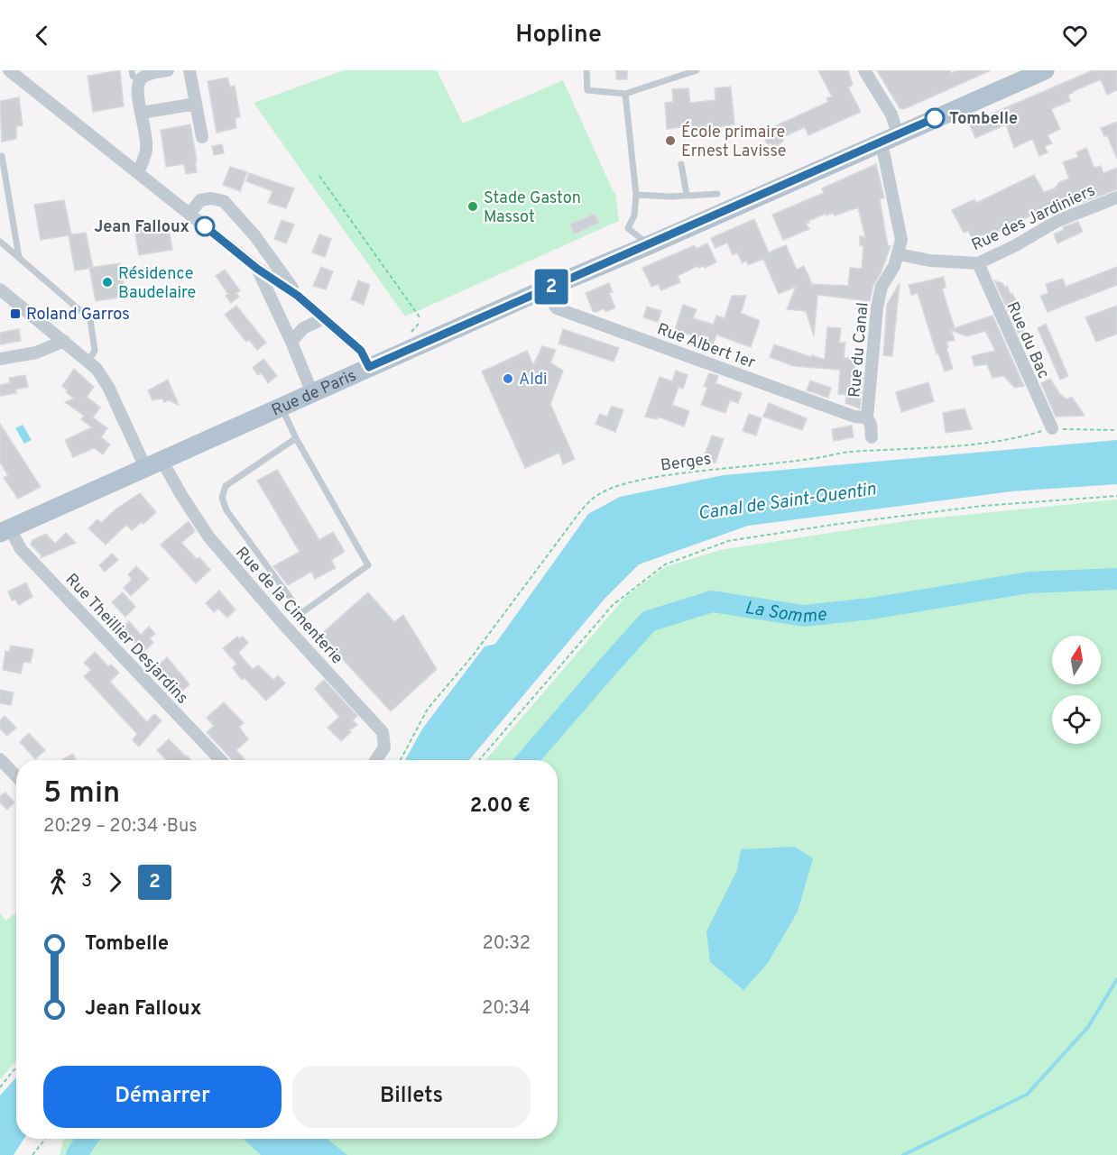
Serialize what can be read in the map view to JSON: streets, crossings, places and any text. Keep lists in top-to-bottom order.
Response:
{
  "streets": {
    "main road": ["Rue de Paris"],
    "street": [
      "Rue des Jardiniers",
      "Rue du Bac",
      "Rue Albert 1er",
      "Rue du Canal",
      "Rue de la Cimenterie",
      "Rue Theillier Desjardins"
    ],
    "path": ["Berges"]
  },
  "crossings": [
    ["Rue des Jardiniers", "Rue du Bac"],
    ["Rue des Jardiniers", "Rue du Canal"],
    ["Rue du Bac", "Berges"],
    ["Rue Albert 1er", "Rue du Canal"],
    ["Rue Albert 1er", "Rue de Paris"],
    ["Rue du Canal", "Rue de Paris"],
    ["Rue de Paris", "Rue de la Cimenterie"],
    ["Rue de Paris", "Rue Theillier Desjardins"]
  ],
  "water": ["Canal de Saint-Quentin", "La Somme"],
  "places": {
    "other": [
      "Tombelle",
      "École primaire Ernest Lavisse",
      "Stade Gaston Massot",
      "Jean Falloux",
      "Résidence Baudelaire",
      "Aldi"
    ],
    "transit": ["Roland Garros"]
  },
  "lines": ["bus line 2"],
  "north": "top",
  "page": {
    "header": "Hopline",
    "on_map": "2",
    "heading": ["5 min", "20:29 – 20:34 · Bus", "2.00 €"],
    "legs": ["3", "2"],
    "list": [
      {
        "name": "Tombelle",
        "value": "20:32"
      },
      {
        "name": "Jean Falloux",
        "value": "20:34"
      }
    ],
    "buttons": ["Démarrer", "Billets"]
  }
}
